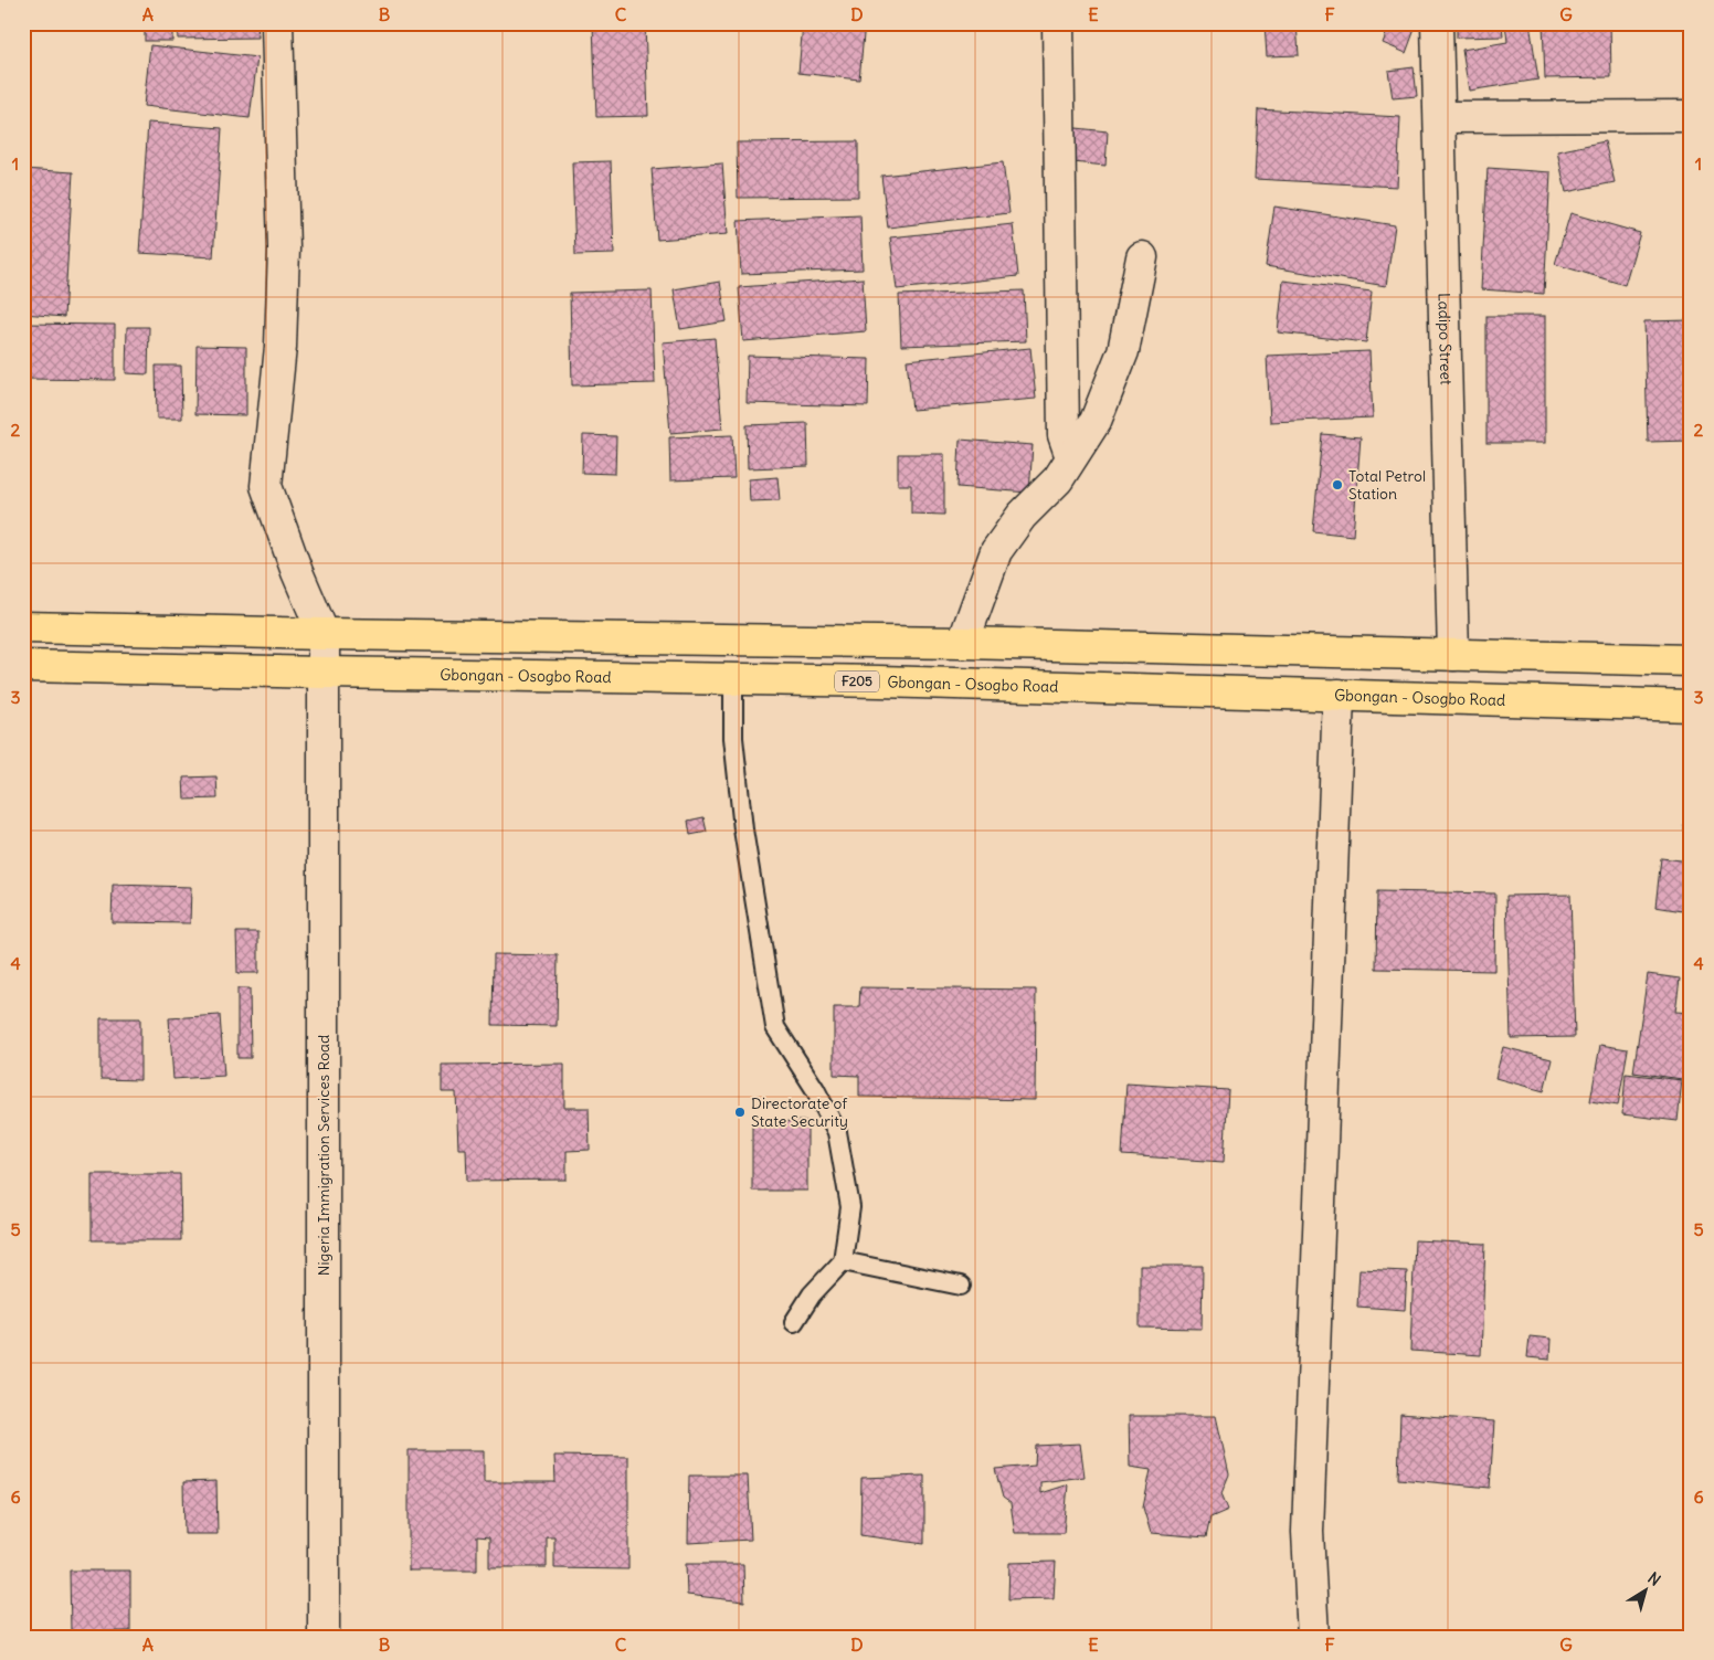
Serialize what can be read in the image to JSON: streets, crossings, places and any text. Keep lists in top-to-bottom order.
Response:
{
  "streets": {
    "main road": ["Gbongan - Osogbo Road", "F205"],
    "street": ["Ladipo Street", "Nigeria Immigration Services Road"]
  },
  "crossings": [
    ["Gbongan - Osogbo Road", "Nigeria Immigration Services Road"]
  ],
  "places": ["Total Petrol Station", "Directorate of State Security"],
  "north": "top right",
  "grid": {
    "columns": [
      "A",
      "B",
      "C",
      "D",
      "E",
      "F",
      "G"
    ],
    "rows": [
      "1",
      "2",
      "3",
      "4",
      "5",
      "6"
    ]
  }
}
